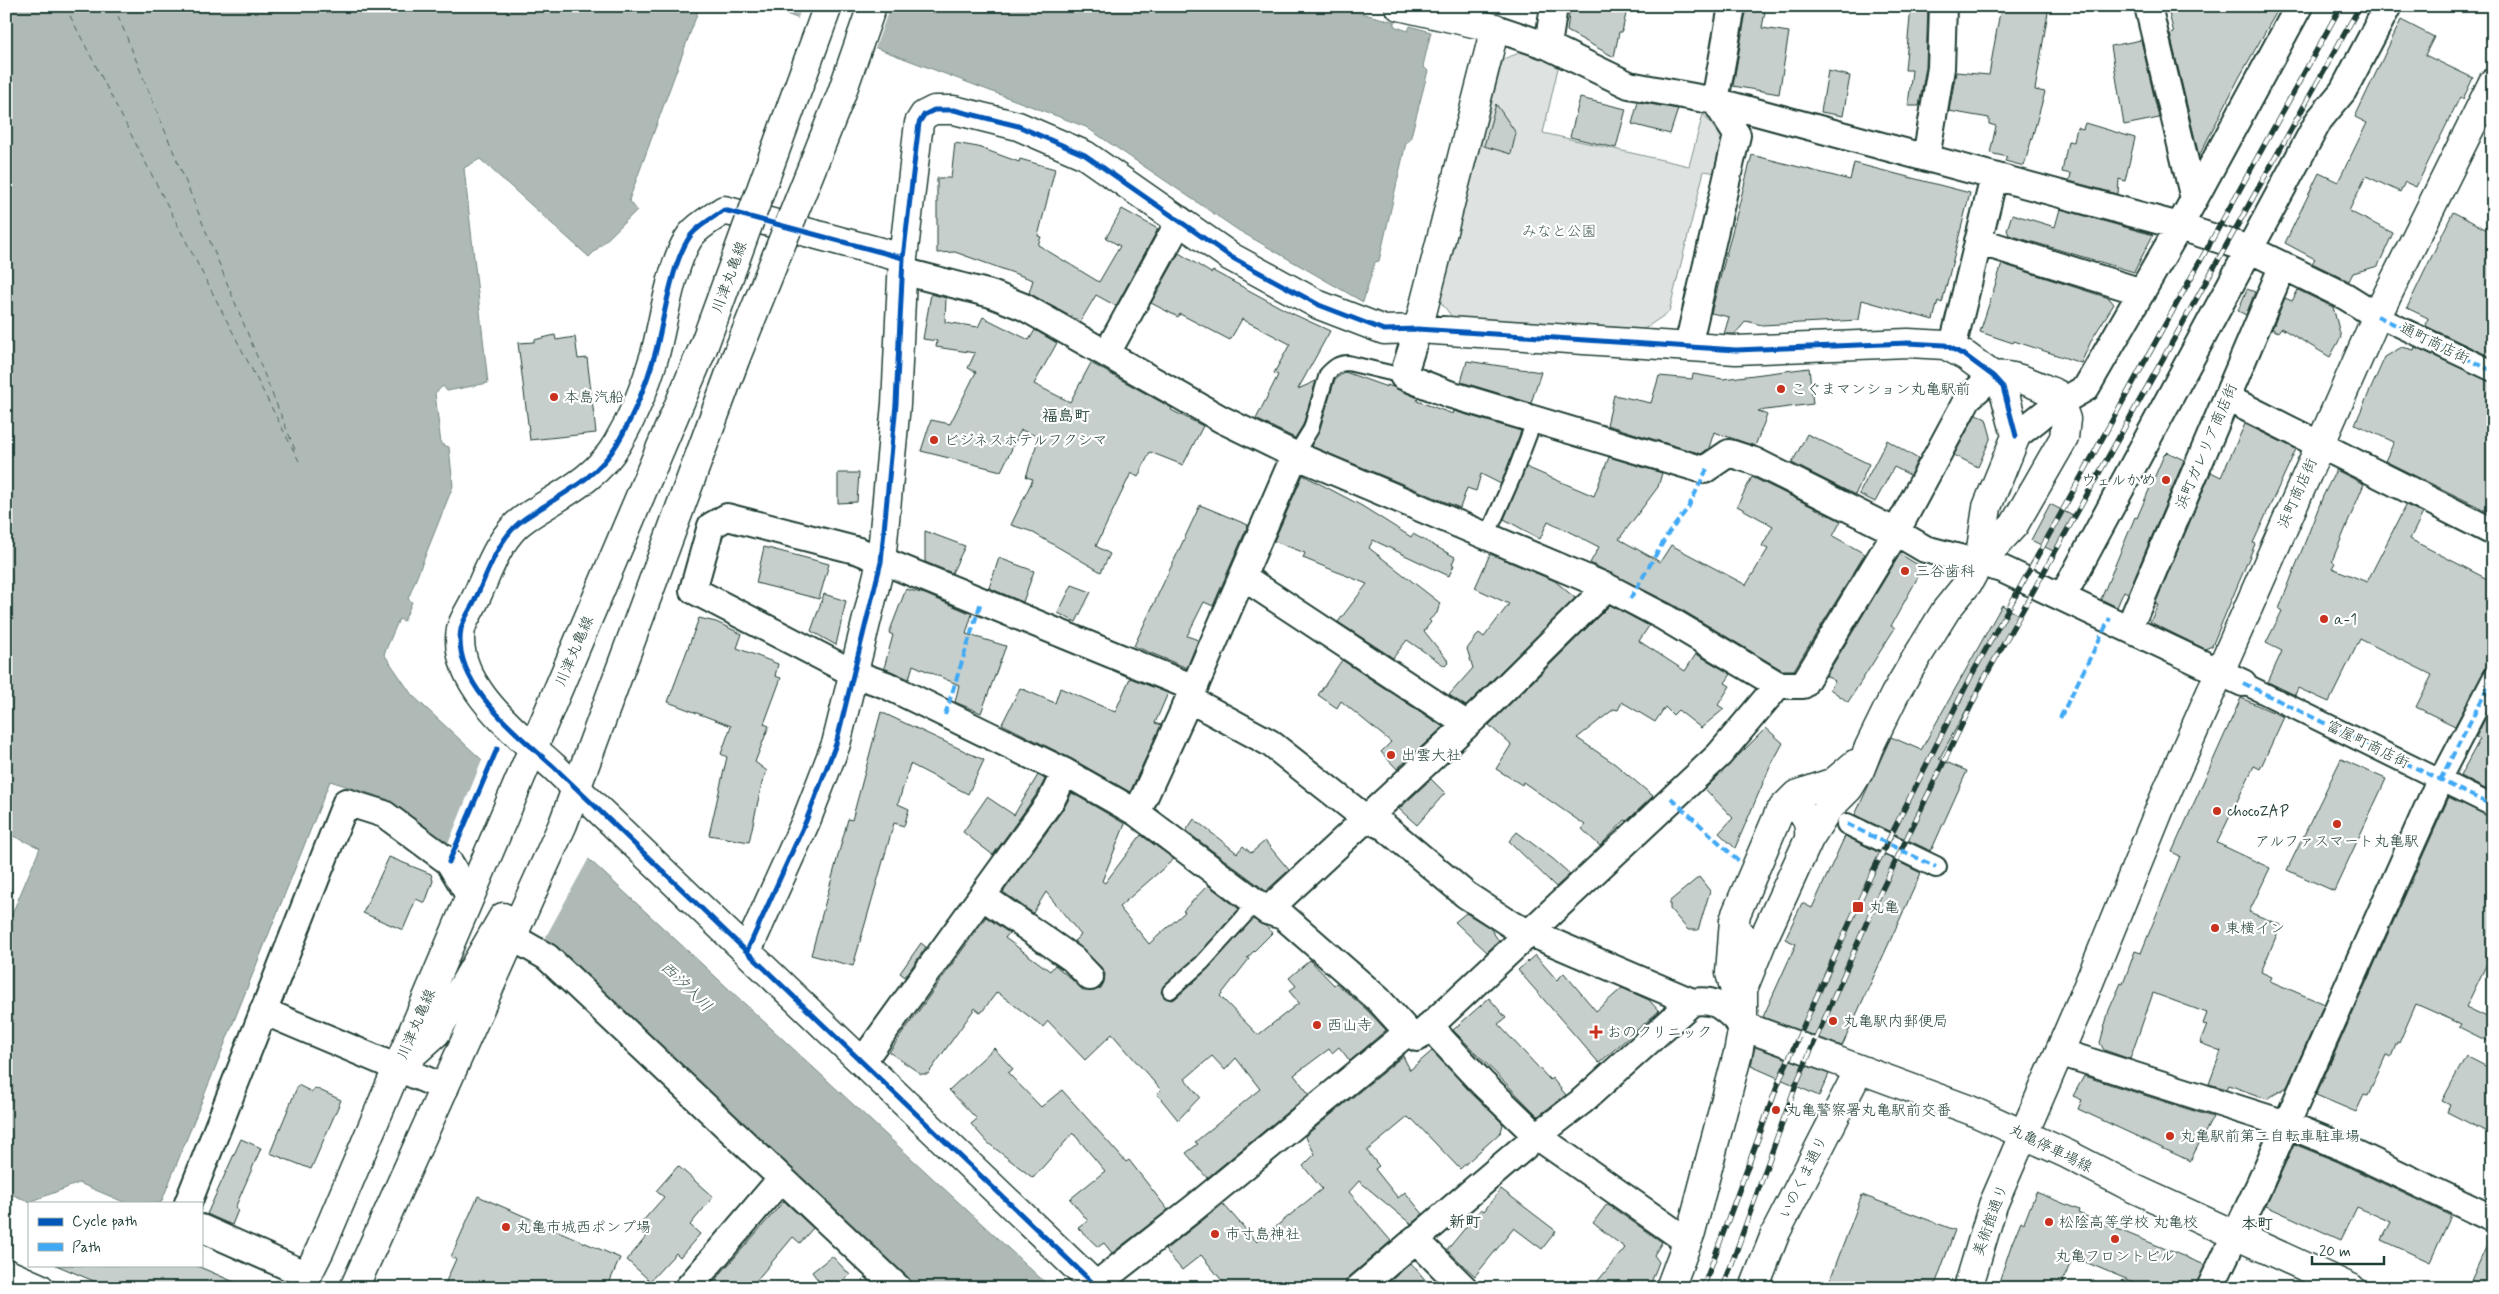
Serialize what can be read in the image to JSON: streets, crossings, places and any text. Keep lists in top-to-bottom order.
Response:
{
  "streets": {
    "street": [
      "川津丸亀線",
      "通町商店街",
      "浜町ガレリア商店街",
      "浜町商店街",
      "富屋町商店街",
      "丸亀停車場線",
      "いのくま通り",
      "美術館通り"
    ]
  },
  "crossings": [
    ["通町商店街", "浜町商店街"],
    ["浜町商店街", "富屋町商店街"],
    ["浜町商店街", "美術館通り"],
    ["丸亀停車場線", "いのくま通り"],
    ["丸亀停車場線", "美術館通り"]
  ],
  "districts": ["福島町", "新町", "本町"],
  "water": ["西汐入川"],
  "parks": ["みなと公園"],
  "places": {
    "other": [
      "こぐまマンション丸亀駅前",
      "本島汽船",
      "ビジネスホテルフクシマ",
      "ウェルかめ",
      "三谷歯科",
      "α-1",
      "出雲大社",
      "chocoZAP",
      "アルファスマート丸亀駅",
      "東横イン",
      "丸亀駅内郵便局",
      "西山寺",
      "丸亀警察署丸亀駅前交番",
      "丸亀駅前第二自転車駐車場",
      "松陰高等学校 丸亀校",
      "丸亀市城西ポンプ場",
      "市寸島神社",
      "丸亀フロントビル"
    ],
    "transit": ["丸亀"],
    "health": ["おのクリニック"]
  },
  "legend": ["Cycle path", "Path"],
  "scale_bar": "20 m"
}
